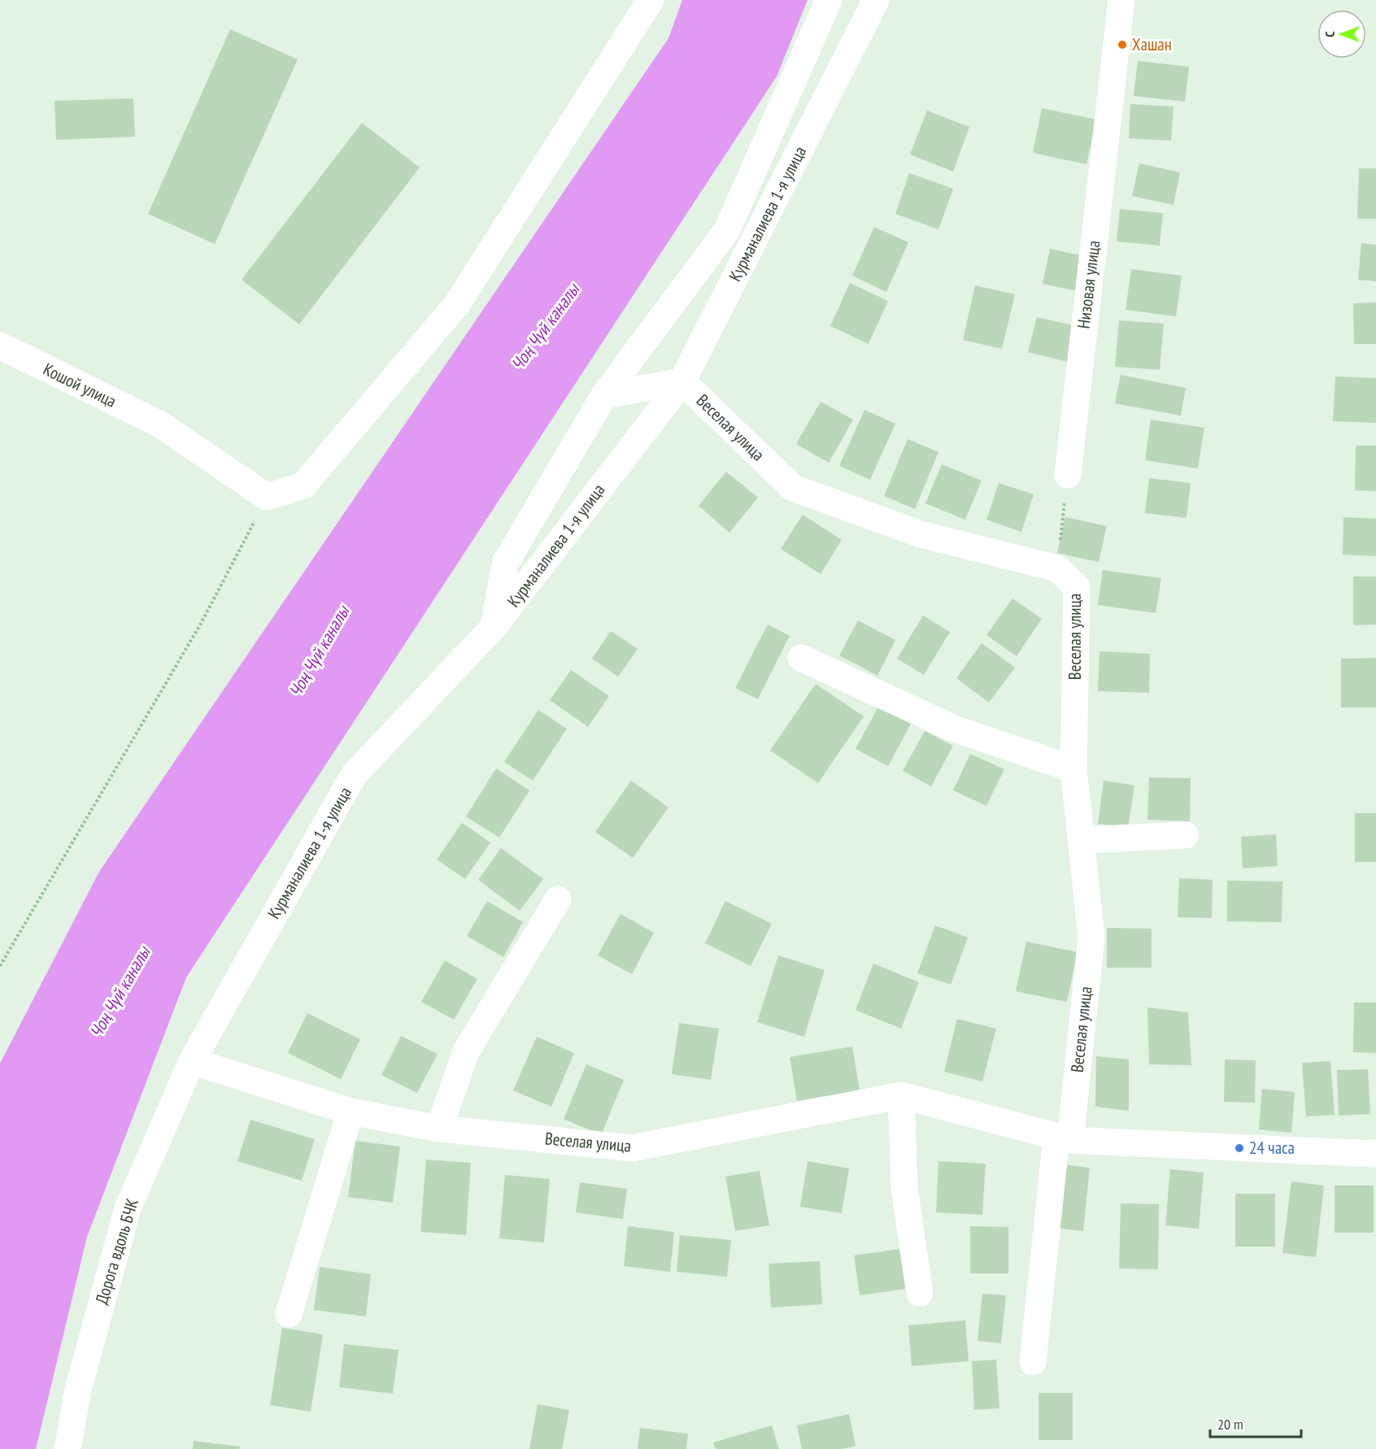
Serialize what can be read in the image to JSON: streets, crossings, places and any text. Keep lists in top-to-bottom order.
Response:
{
  "streets": {
    "street": [
      "Курманалиева 1-я улица",
      "Низовая улица",
      "Кошой улица",
      "Веселая улица",
      "Дорога вдоль БЧК"
    ]
  },
  "crossings": [
    ["Курманалиева 1-я улица", "Веселая улица"],
    ["Курманалиева 1-я улица", "Дорога вдоль БЧК"],
    ["Веселая улица", "Дорога вдоль БЧК"]
  ],
  "water": ["Чоң Чүй каналы"],
  "places": ["Хашан", "24 часа"],
  "scale_bar": "20 m",
  "north": "left"
}
